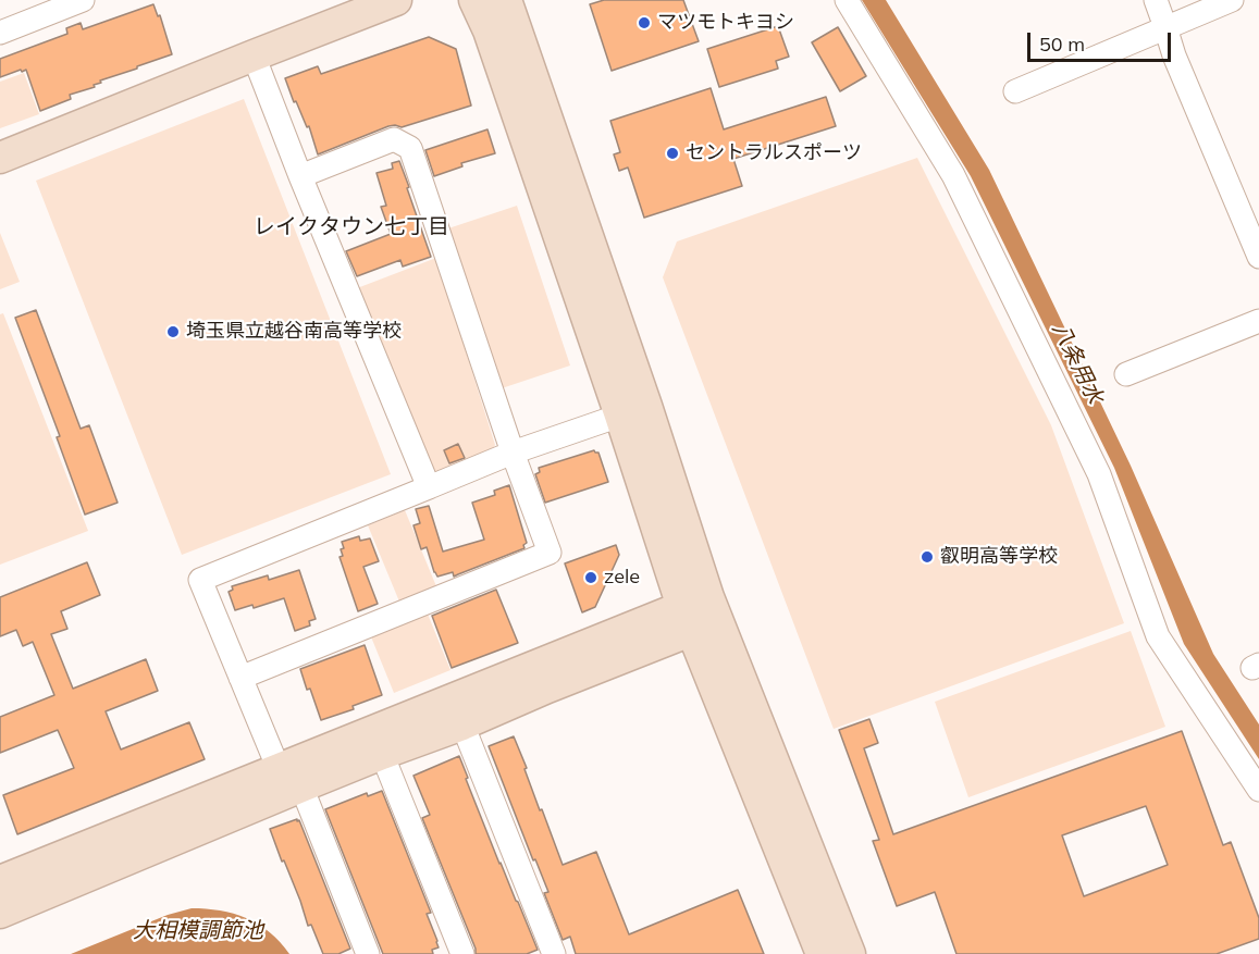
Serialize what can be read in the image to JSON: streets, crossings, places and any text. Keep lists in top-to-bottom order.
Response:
{
  "districts": ["レイクタウン七丁目"],
  "water": ["八条用水", "大相模調節池"],
  "places": [
    "マツモトキヨシ",
    "セントラルスポーツ",
    "埼玉県立越谷南高等学校",
    "叡明高等学校",
    "zele"
  ],
  "scale_bar": "50 m"
}
